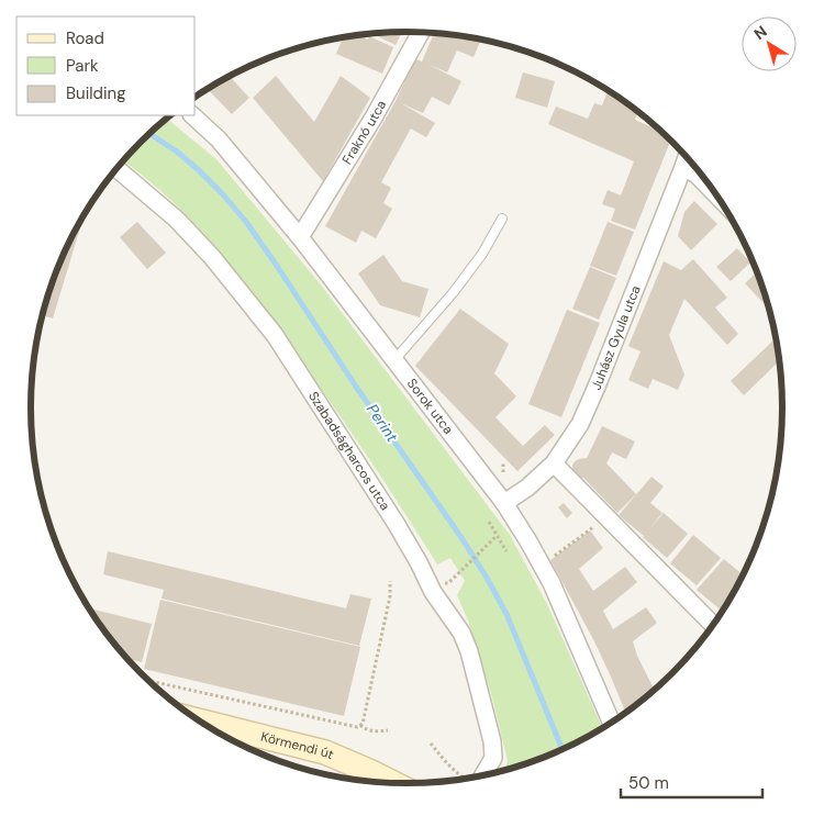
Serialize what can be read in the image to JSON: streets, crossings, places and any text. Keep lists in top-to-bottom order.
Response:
{
  "streets": {
    "street": [
      "Fraknó utca",
      "Juhász Gyula utca",
      "Sorok utca",
      "Szabadságharcos utca",
      "Körmendi út"
    ]
  },
  "crossings": [
    ["Fraknó utca", "Sorok utca"],
    ["Juhász Gyula utca", "Sorok utca"]
  ],
  "water": ["Perint"],
  "legend": ["Road", "Park", "Building"],
  "scale_bar": "50 m",
  "north": "top left"
}
